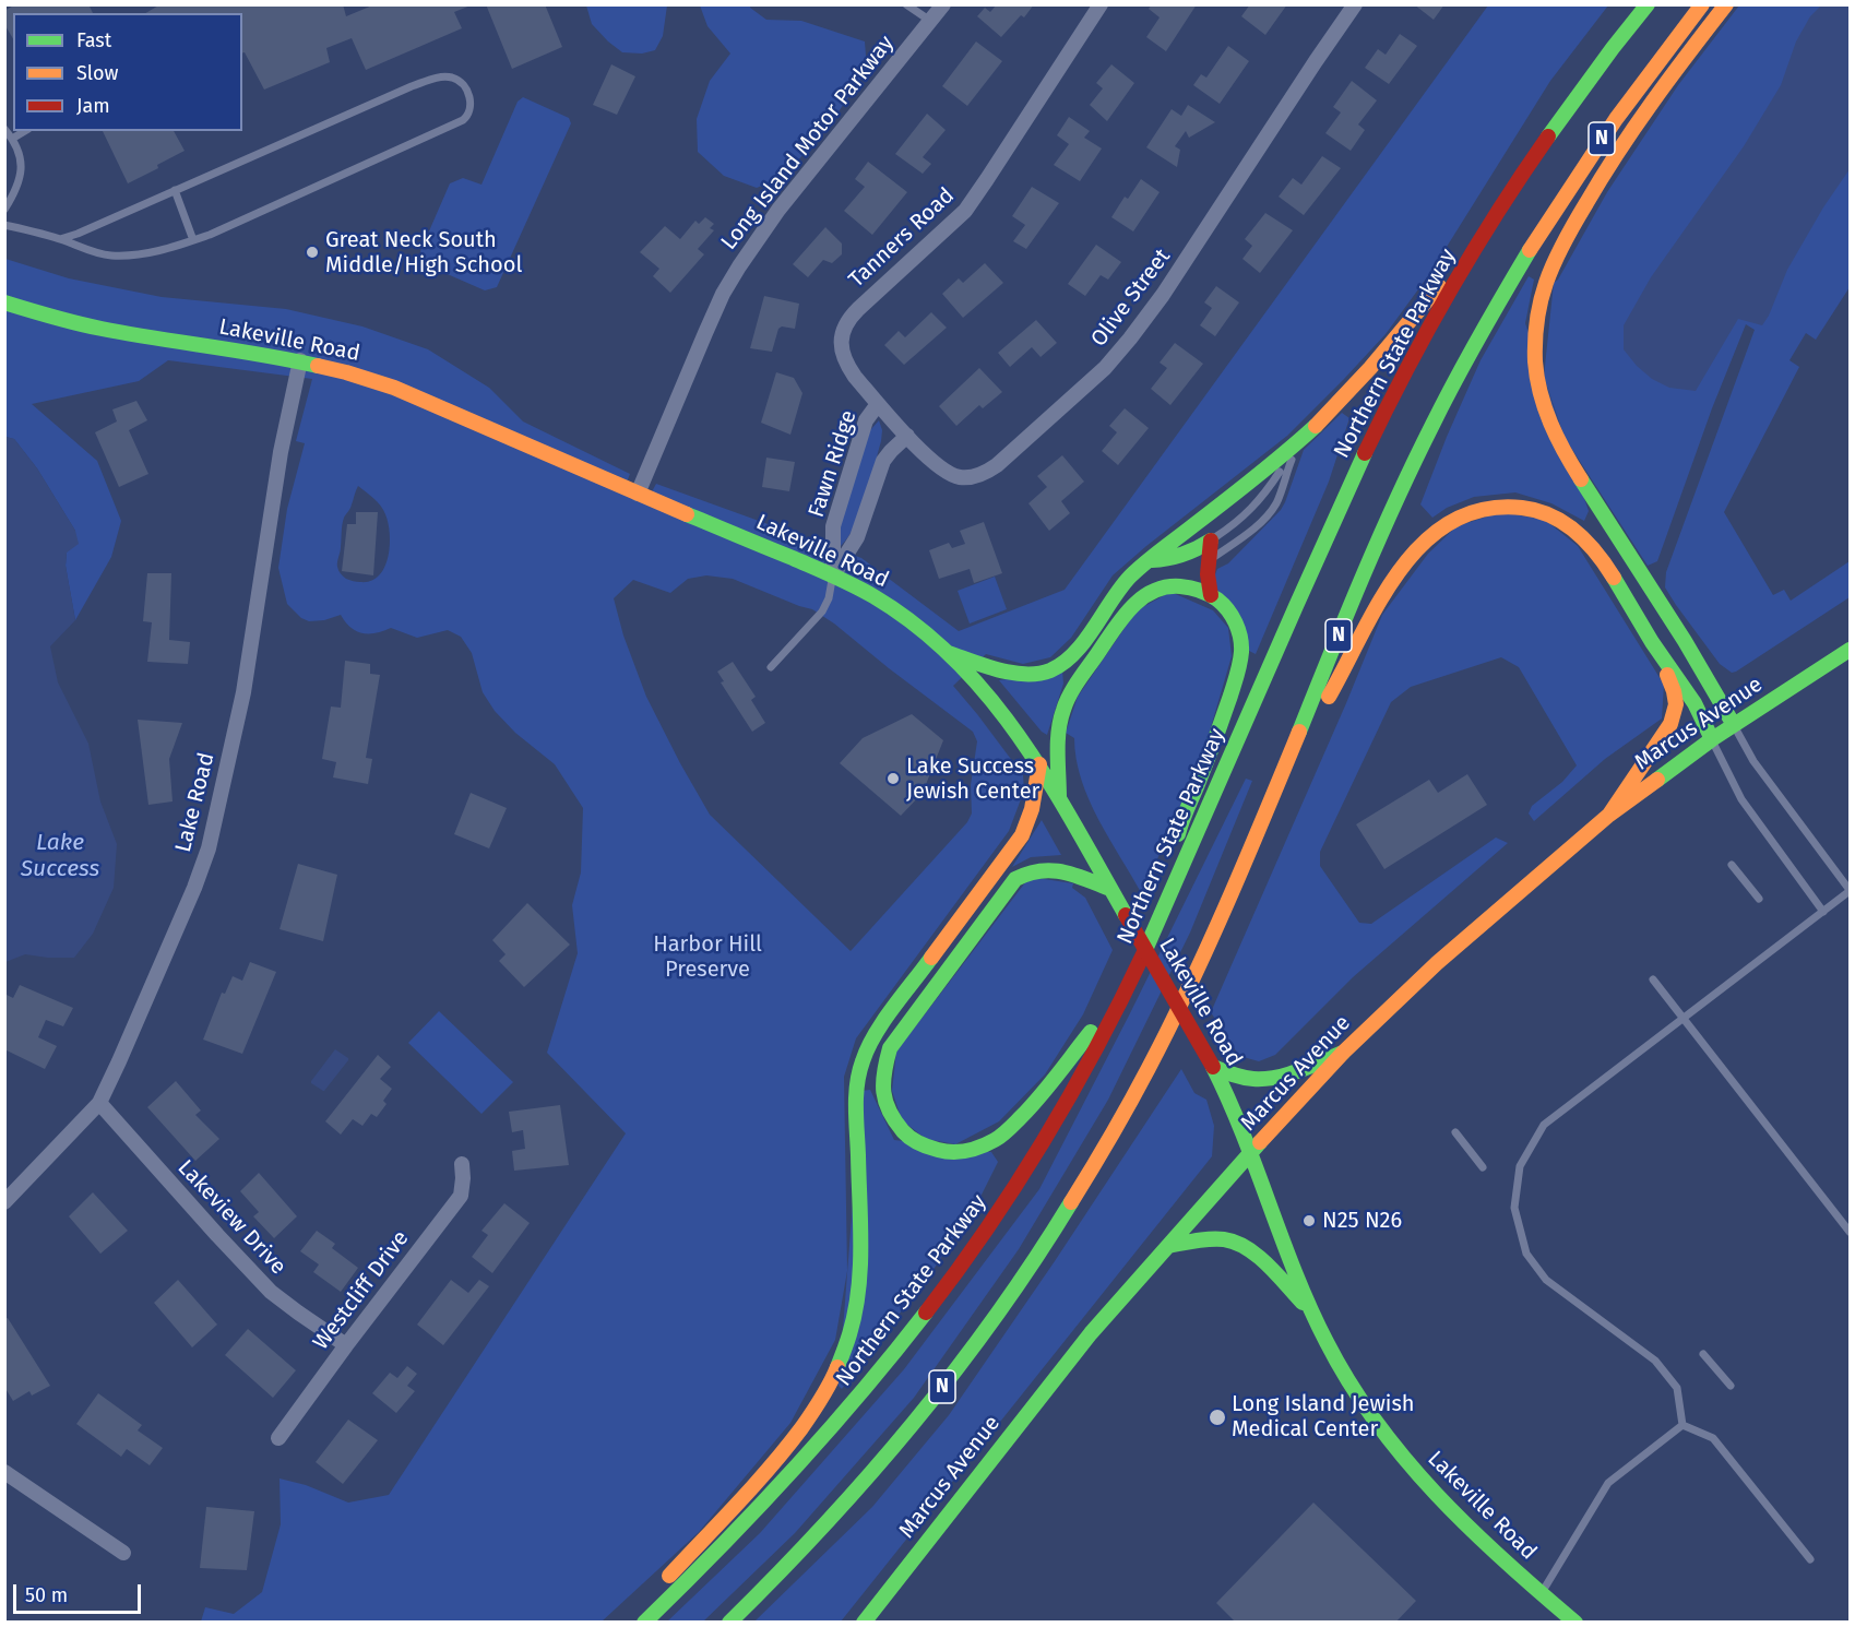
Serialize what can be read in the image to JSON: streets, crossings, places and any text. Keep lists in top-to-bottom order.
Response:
{
  "streets": {
    "main road": [
      "N",
      "Lakeville Road",
      "Northern State Parkway",
      "Marcus Avenue"
    ],
    "street": [
      "Long Island Motor Parkway",
      "Tanners Road",
      "Olive Street",
      "Fawn Ridge",
      "Lake Road",
      "Lakeview Drive",
      "Westcliff Drive"
    ]
  },
  "crossings": [
    ["Long Island Motor Parkway", "Lakeville Road"],
    ["Tanners Road", "Olive Street"],
    ["Tanners Road", "Fawn Ridge"],
    ["Olive Street", "Fawn Ridge"],
    ["Lakeville Road", "Fawn Ridge"],
    ["Lakeville Road", "Marcus Avenue"],
    ["Lakeville Road", "Lake Road"],
    ["Lake Road", "Lakeview Drive"],
    ["Lakeview Drive", "Westcliff Drive"]
  ],
  "water": ["Lake Success"],
  "parks": ["Harbor Hill Preserve"],
  "places": [
    "Great Neck South Middle/High School",
    "Lake Success Jewish Center",
    "N25 N26",
    "Long Island Jewish Medical Center"
  ],
  "legend": ["Fast", "Slow", "Jam"],
  "scale_bar": "50 m"
}
